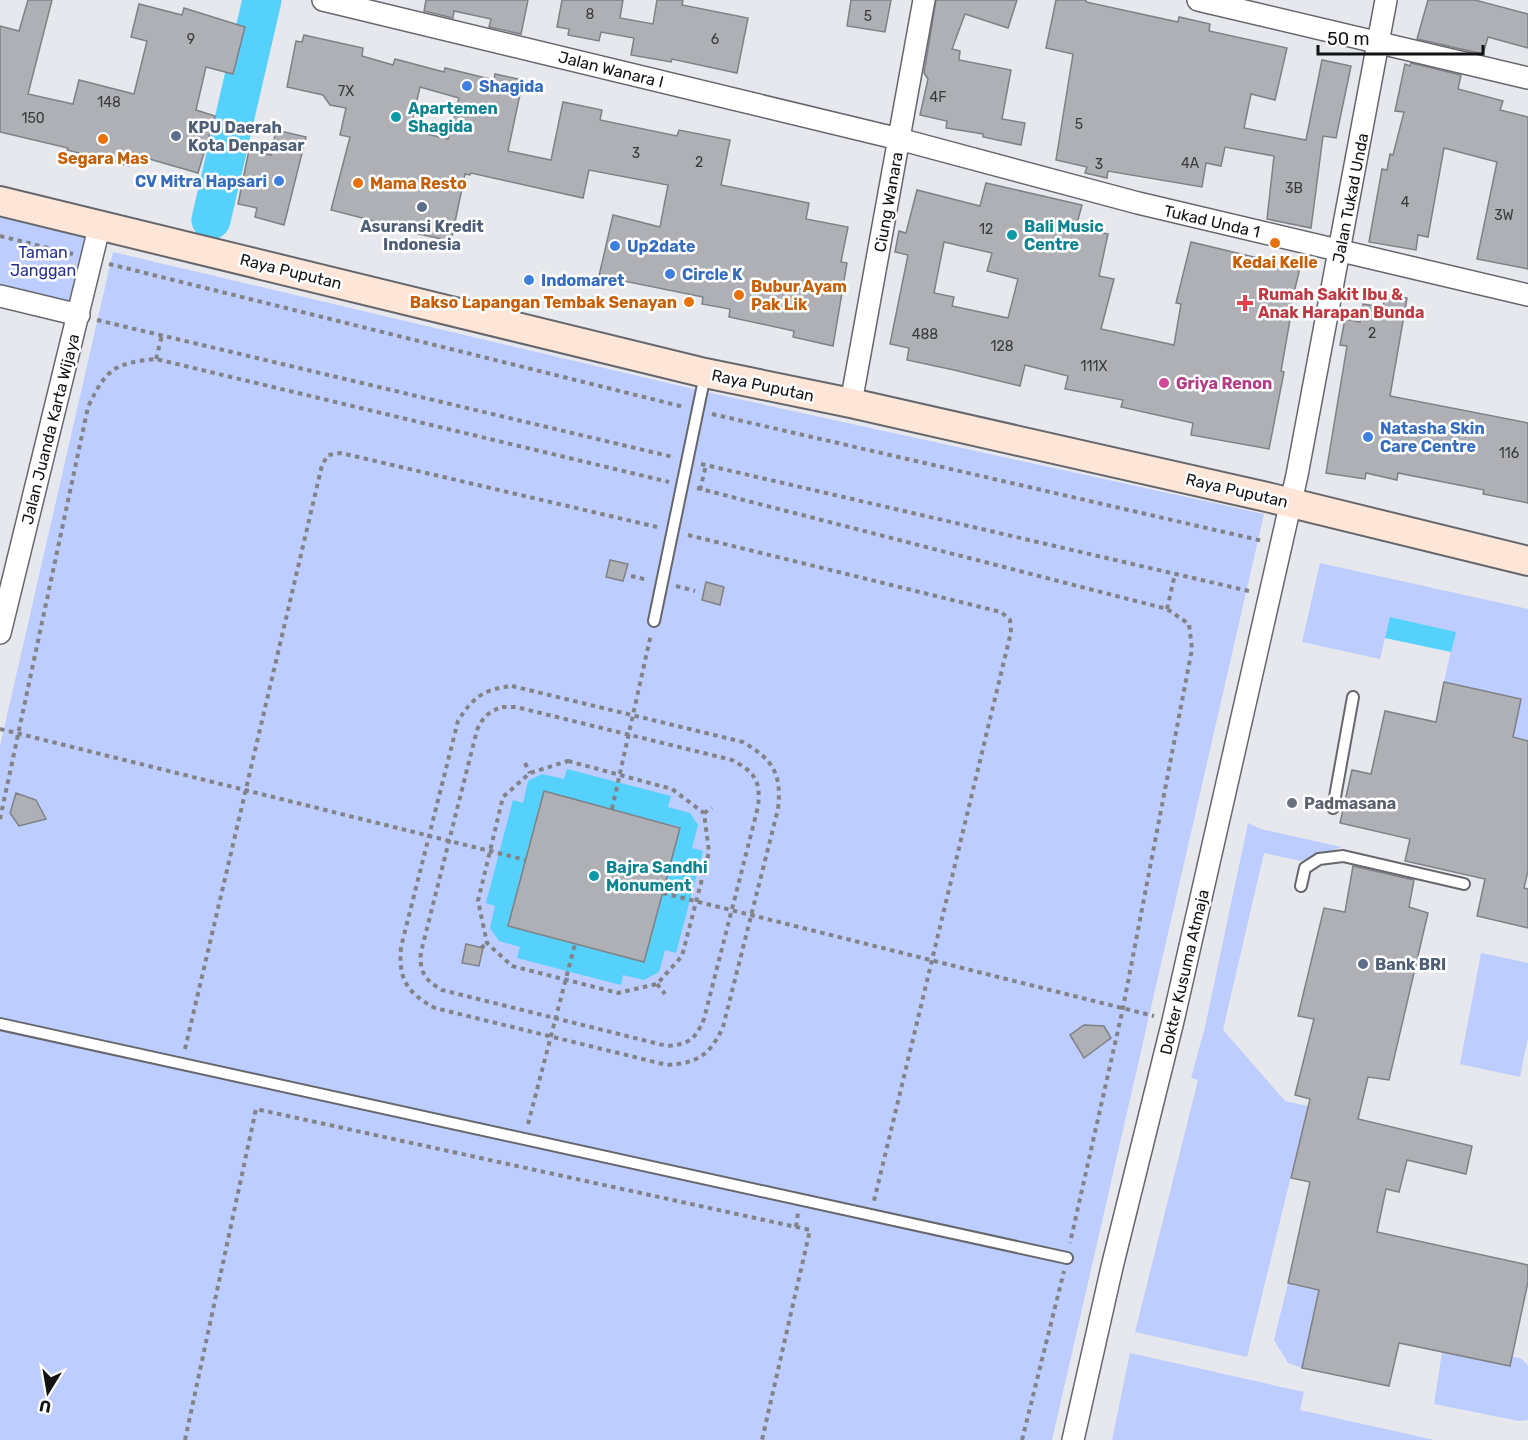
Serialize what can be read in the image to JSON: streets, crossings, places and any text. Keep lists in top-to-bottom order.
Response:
{
  "streets": {
    "main road": ["Raya Puputan"],
    "street": [
      "Jalan Wanara I",
      "Jalan Tukad Unda",
      "Ciung Wanara",
      "Tukad Unda 1",
      "Jalan Juanda Karta Wijaya",
      "Dokter Kusuma Atmaja"
    ]
  },
  "crossings": [
    ["Jalan Wanara I", "Ciung Wanara"],
    ["Jalan Wanara I", "Tukad Unda 1"],
    ["Jalan Tukad Unda", "Tukad Unda 1"],
    ["Jalan Tukad Unda", "Raya Puputan"],
    ["Jalan Tukad Unda", "Dokter Kusuma Atmaja"],
    ["Ciung Wanara", "Tukad Unda 1"],
    ["Ciung Wanara", "Raya Puputan"],
    ["Raya Puputan", "Jalan Juanda Karta Wijaya"],
    ["Raya Puputan", "Dokter Kusuma Atmaja"]
  ],
  "parks": ["Taman Janggan"],
  "places": {
    "other": [
      "Shagida",
      "Apartemen Shagida",
      "KPU Daerah Kota Denpasar",
      "Segara Mas",
      "CV Mitra Hapsari",
      "Mama Resto",
      "Asuransi Kredit Indonesia",
      "Bali Music Centre",
      "Kedai Kelle",
      "Up2date",
      "Circle K",
      "Indomaret",
      "Bubur Ayam Pak Lik",
      "Bakso Lapangan Tembak Senayan",
      "Griya Renon",
      "Natasha Skin Care Centre",
      "Padmasana",
      "Bajra Sandhi Monument",
      "Bank BRI"
    ],
    "health": ["Rumah Sakit Ibu & Anak Harapan Bunda"]
  },
  "house_numbers": [
    "8",
    "5",
    "9",
    "6",
    "7X",
    "4F",
    "148",
    "150",
    "5",
    "3",
    "2",
    "4A",
    "3",
    "3B",
    "4",
    "3W",
    "12",
    "2",
    "488",
    "128",
    "111X",
    "116"
  ],
  "scale_bar": "50 m",
  "north": "bottom"
}
